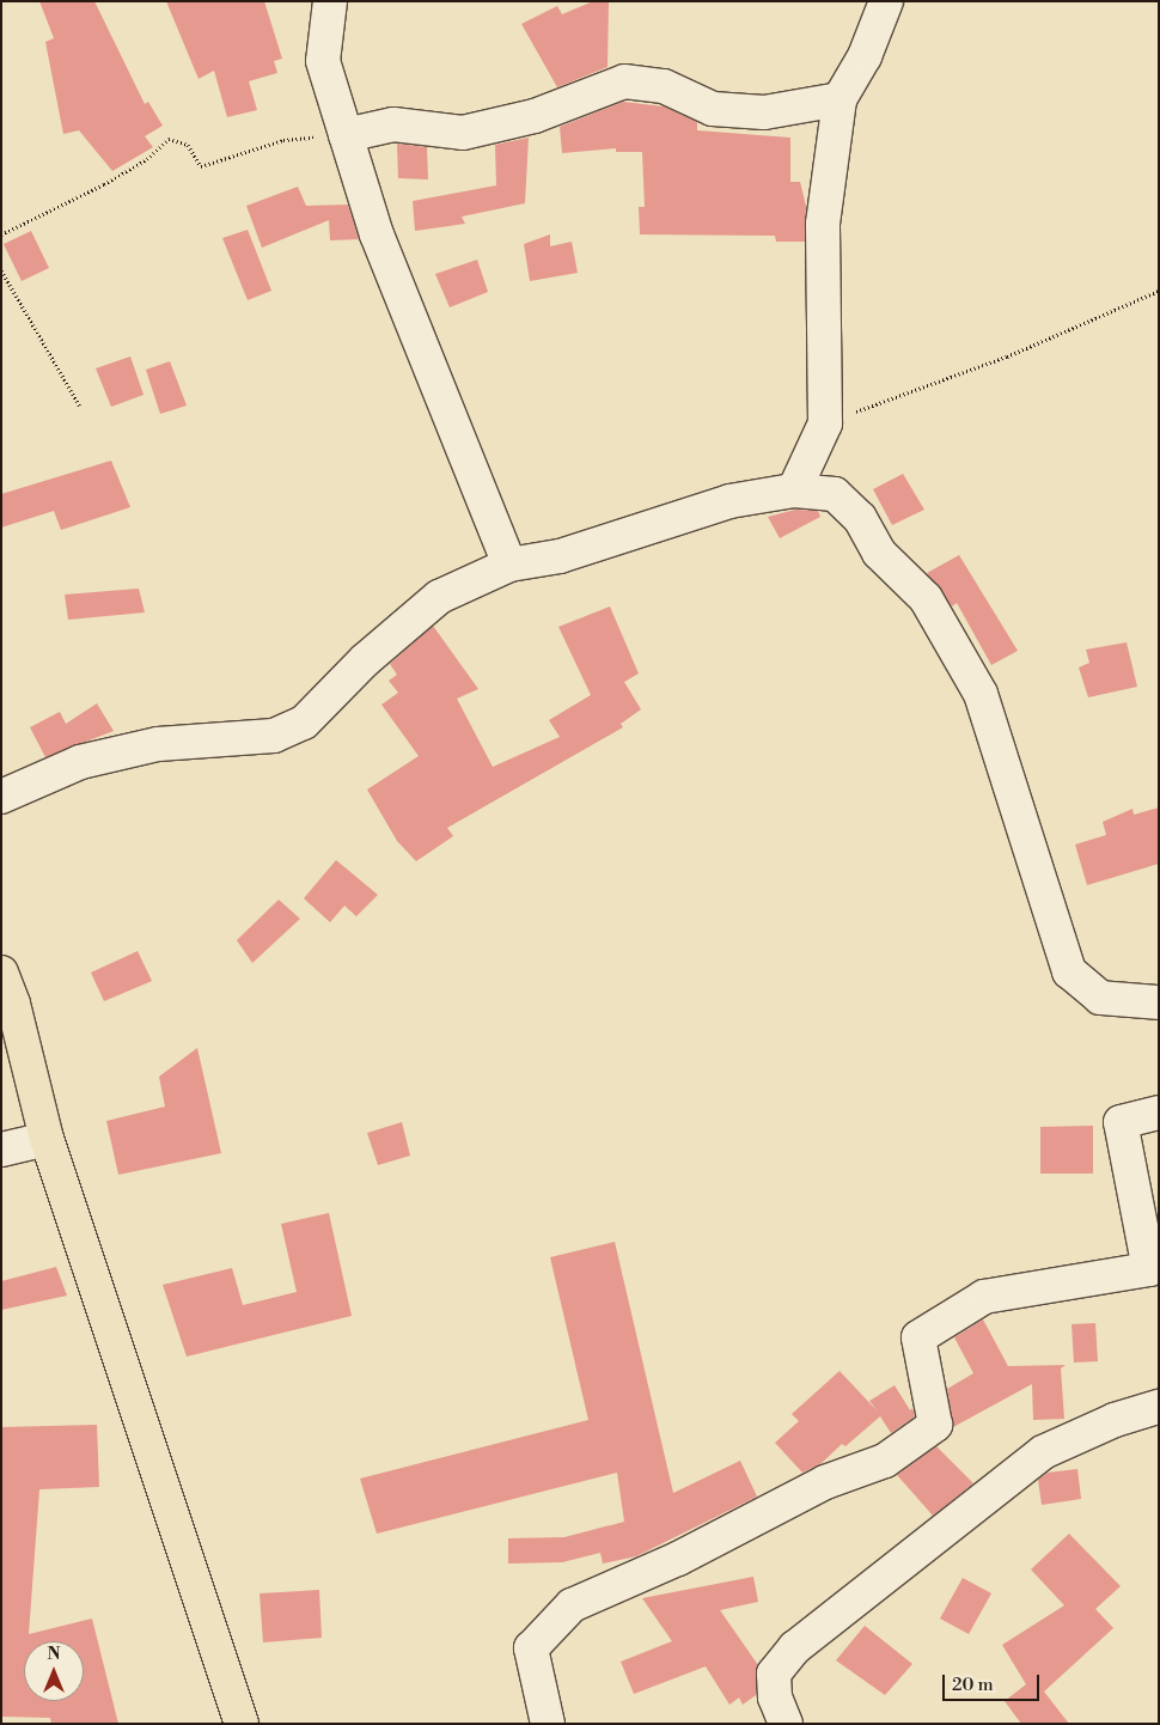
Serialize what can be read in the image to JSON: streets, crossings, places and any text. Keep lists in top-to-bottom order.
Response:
{
  "scale_bar": "20 m",
  "north": "top"
}
